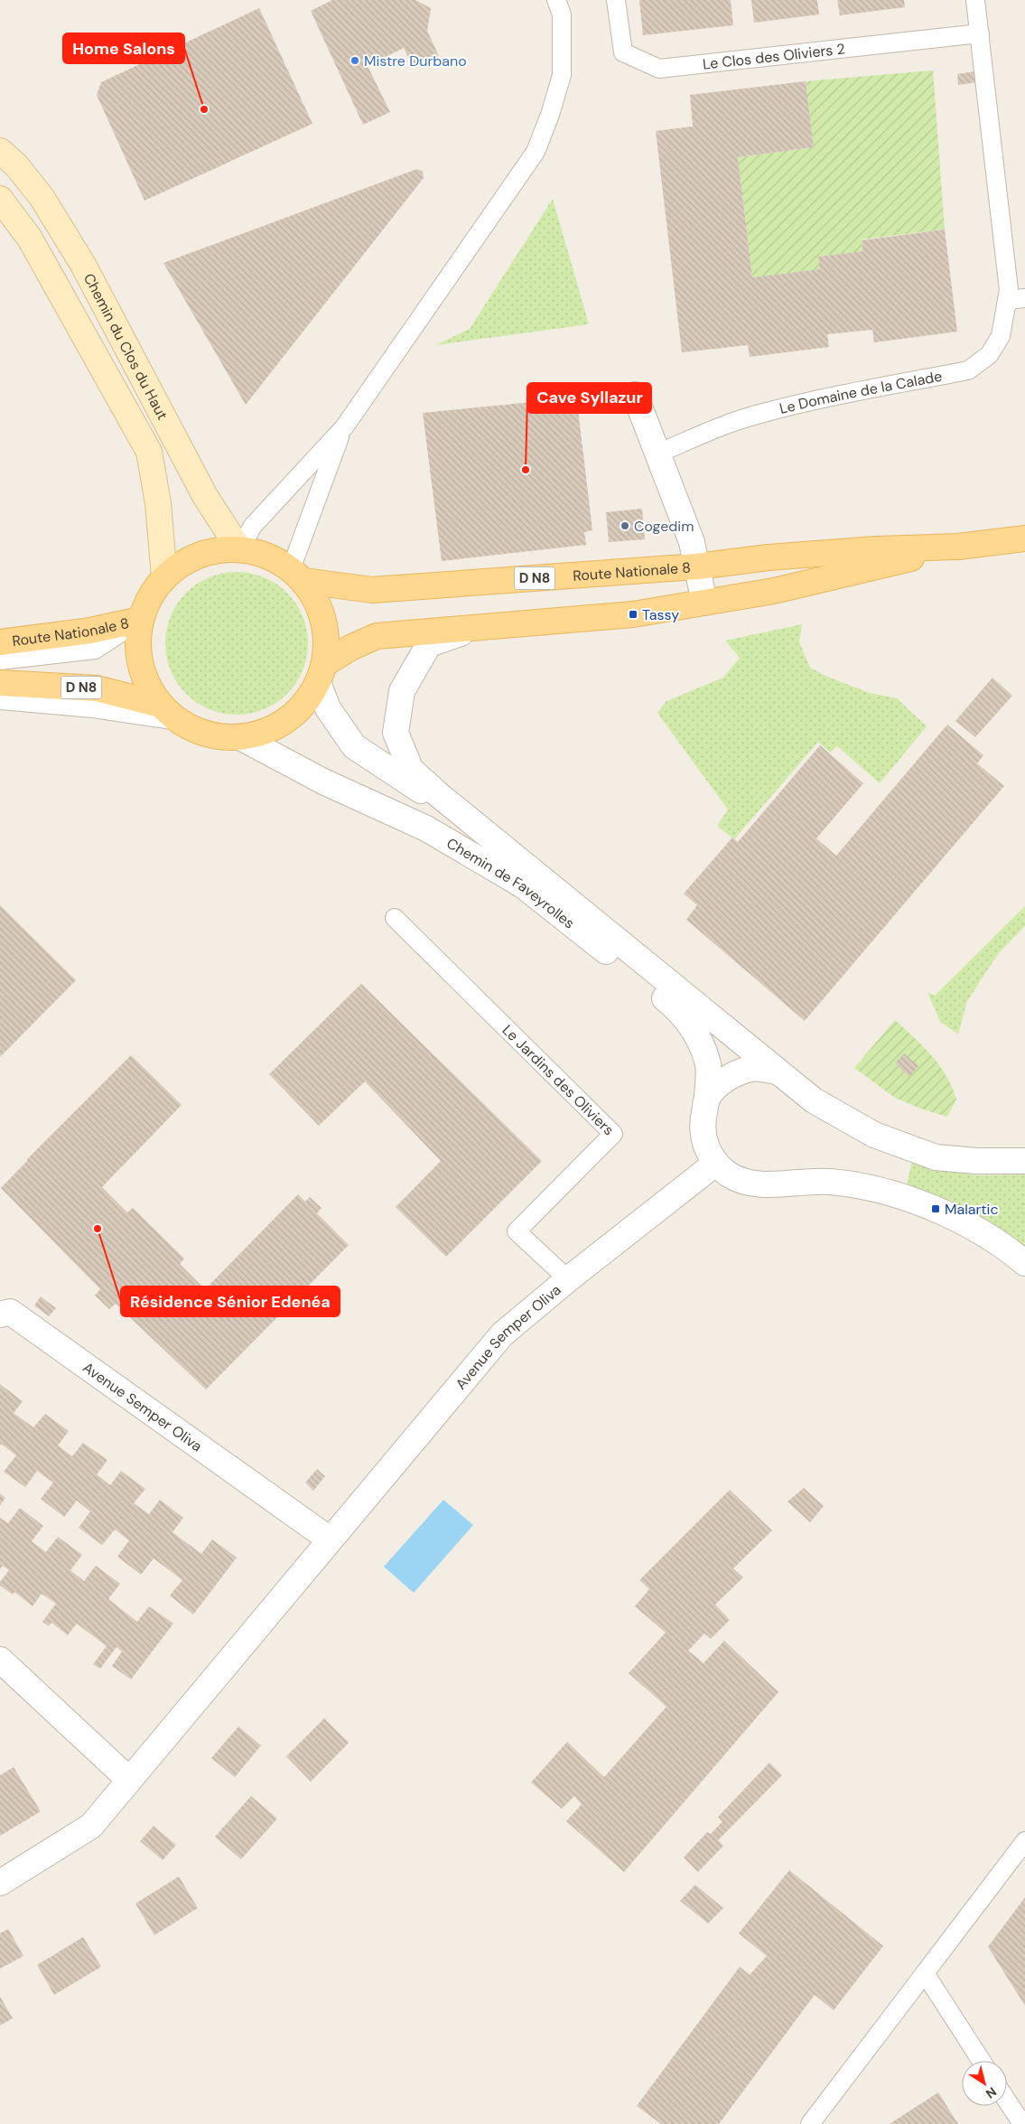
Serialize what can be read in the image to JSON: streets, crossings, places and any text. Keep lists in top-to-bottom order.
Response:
{
  "streets": {
    "main road": ["Chemin du Clos du Haut", "Route Nationale 8", "D N8"],
    "street": ["Chemin de Faveyrolles", "Avenue Semper Oliva"],
    "lane": ["Le Clos des Oliviers 2", "Le Domaine de la Calade", "Le Jardins des Oliviers"]
  },
  "crossings": [
    ["Route Nationale 8", "Chemin de Faveyrolles"],
    ["Chemin de Faveyrolles", "Avenue Semper Oliva"],
    ["Le Jardins des Oliviers", "Avenue Semper Oliva"]
  ],
  "places": {
    "other": [
      "Mistre Durbano",
      "Home Salons",
      "Cave Syllazur",
      "Cogedim",
      "Résidence Sénior Edenéa"
    ],
    "transit": ["Tassy", "Malartic"]
  },
  "north": "bottom right"
}
